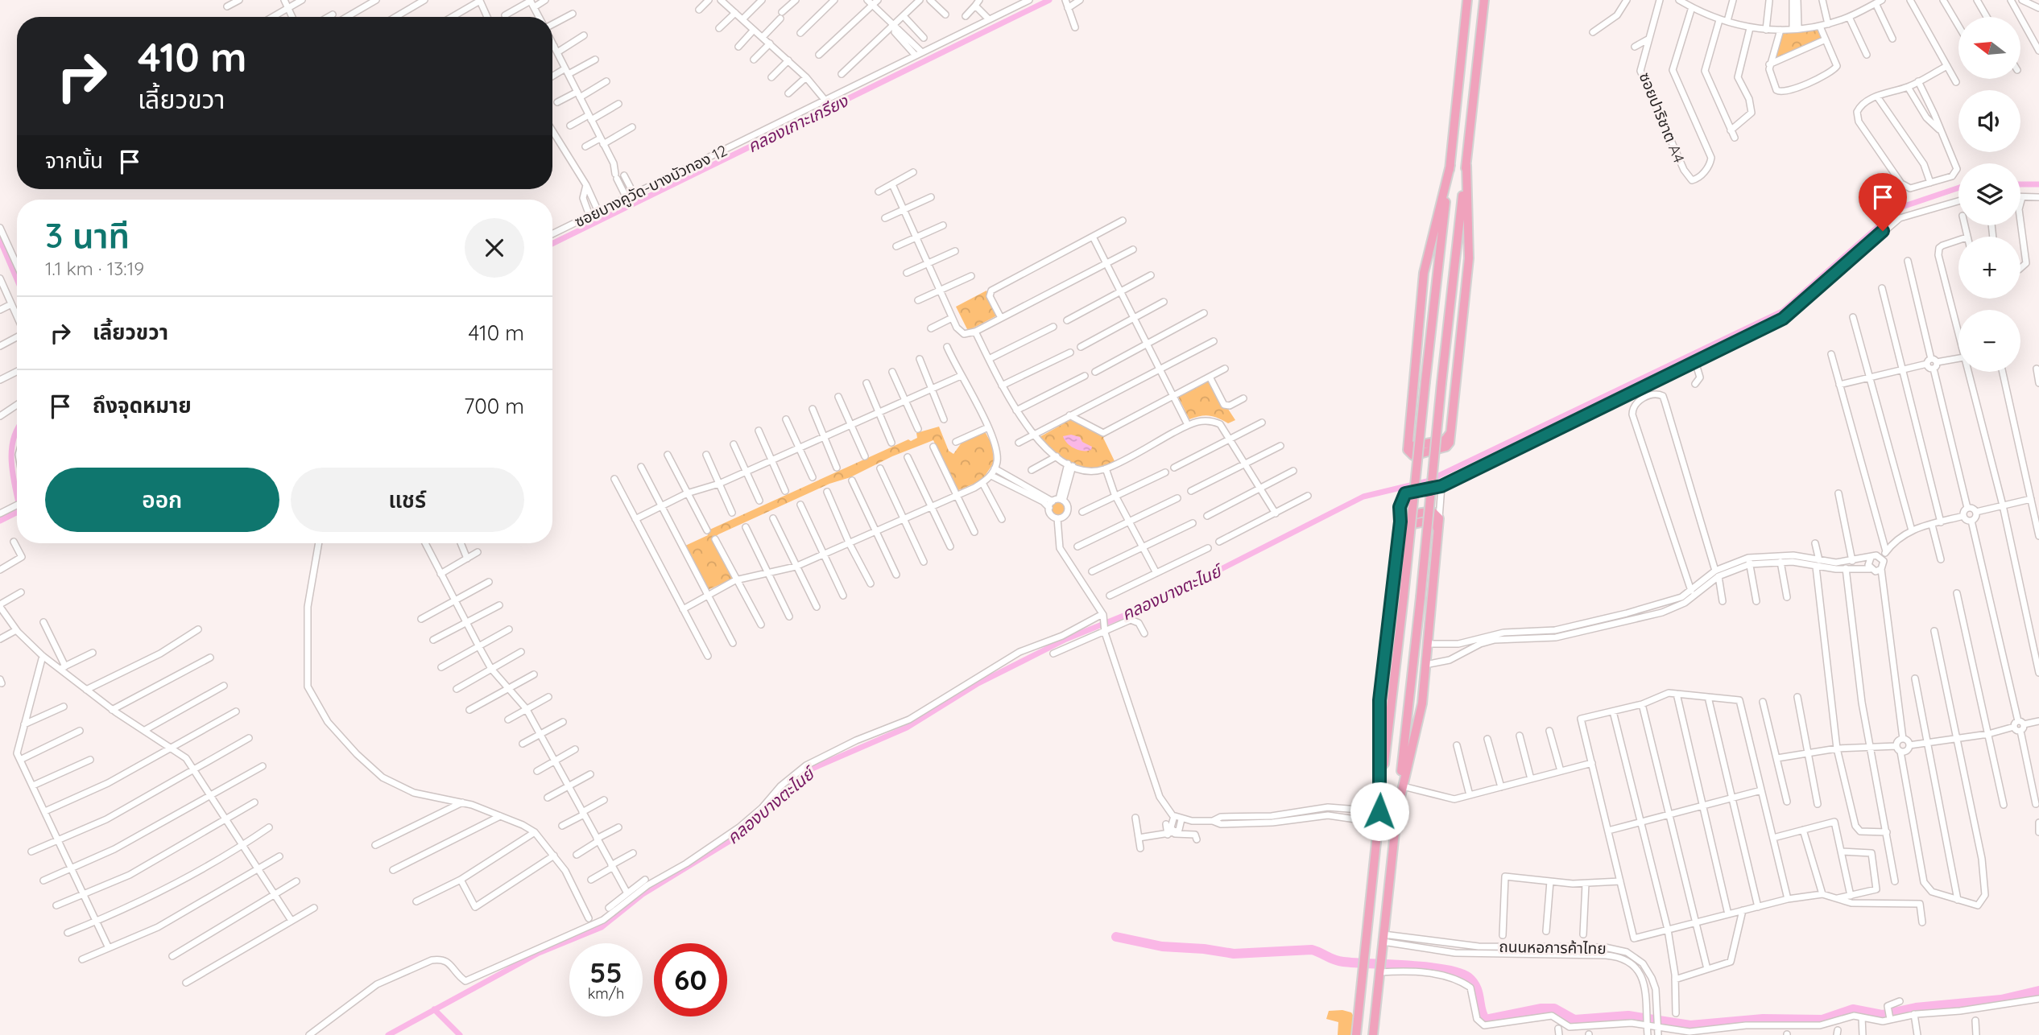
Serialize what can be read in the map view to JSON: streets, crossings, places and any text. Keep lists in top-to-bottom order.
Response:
{
  "streets": {
    "street": ["ซอยปาริชาต A4", "ซอยบางคูวัด-บางบัวทอง 12", "ถนนหอการค้าไทย"]
  },
  "water": ["คลองเกาะเกรียง", "คลองบางตะไนย์"],
  "north": "left",
  "page": {
    "map_buttons": ["+", "−"],
    "turn": ["410 m", "เลี้ยวขวา"],
    "then": "จากนั้น",
    "heading": ["3 นาที", "1.1 km · 13:19"],
    "list": [
      {
        "name": "เลี้ยวขวา",
        "value": "410 m"
      },
      {
        "name": "ถึงจุดหมาย",
        "value": "700 m"
      }
    ],
    "buttons": ["ออก", "แชร์"],
    "speed": "55 km/h",
    "limit": "60"
  }
}
